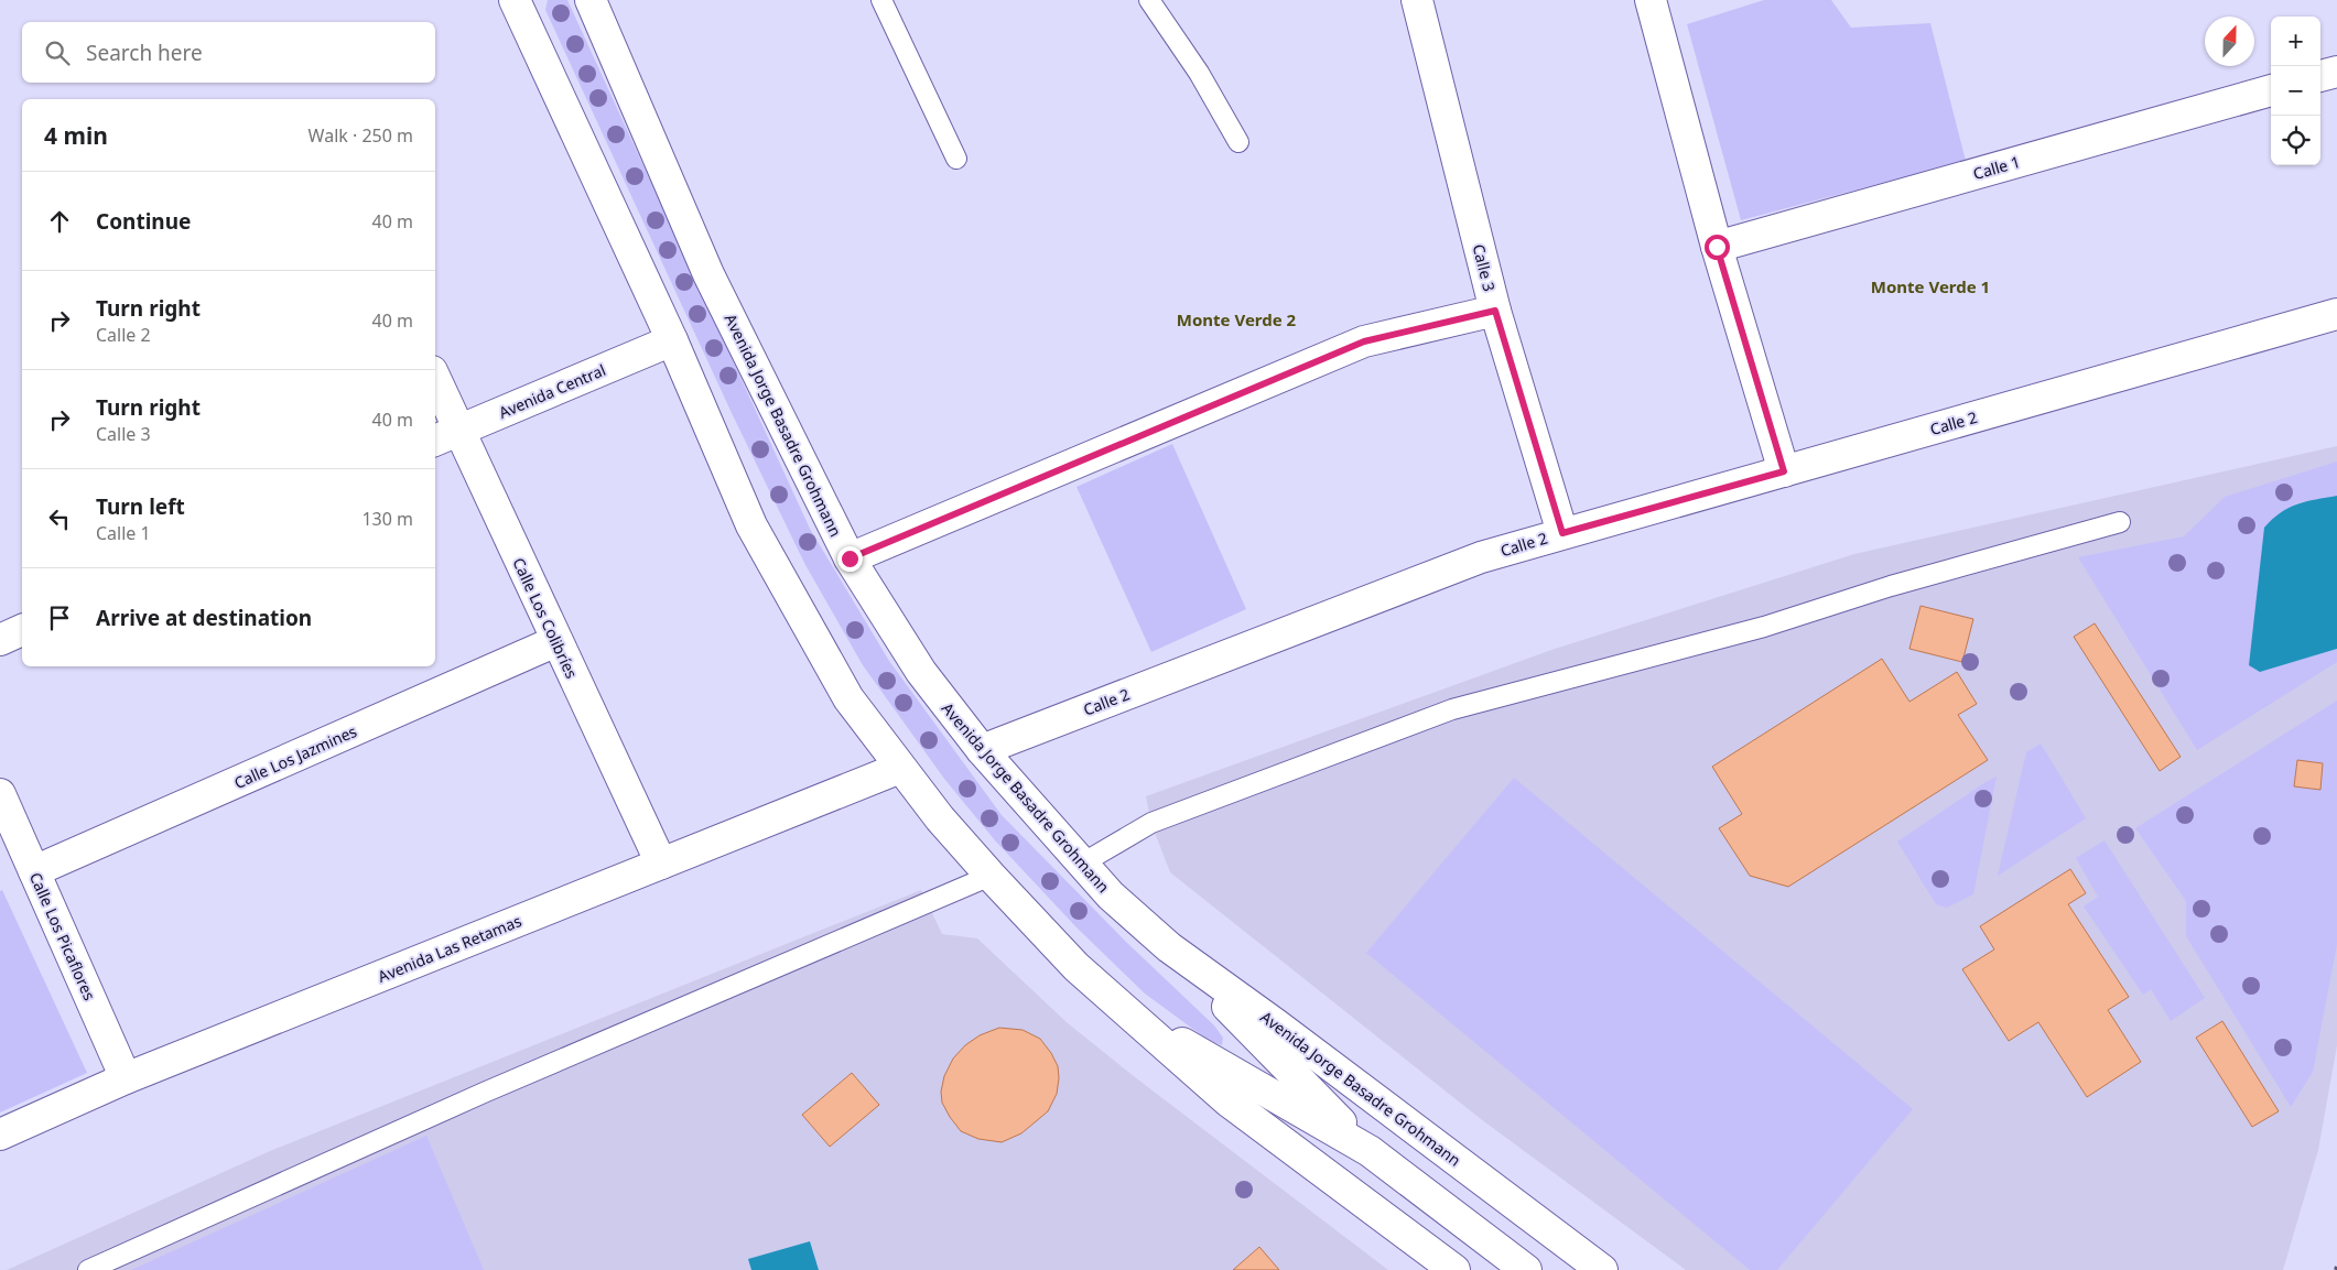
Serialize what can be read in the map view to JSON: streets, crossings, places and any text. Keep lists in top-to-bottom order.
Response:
{
  "streets": {
    "main road": [
      "Calle 1",
      "Calle 3",
      "Avenida Central",
      "Calle 2",
      "Avenida Jorge Basadre Grohmann",
      "Calle Los Colibríes",
      "Calle Los Jazmines",
      "Calle Los Picaflores",
      "Avenida Las Retamas"
    ]
  },
  "crossings": [
    ["Calle 3", "Calle 2"],
    ["Avenida Central", "Calle Los Colibríes"],
    ["Calle 2", "Avenida Jorge Basadre Grohmann"],
    ["Calle Los Colibríes", "Calle Los Jazmines"],
    ["Calle Los Colibríes", "Avenida Las Retamas"],
    ["Calle Los Jazmines", "Calle Los Picaflores"],
    ["Calle Los Picaflores", "Avenida Las Retamas"]
  ],
  "districts": ["Monte Verde 1", "Monte Verde 2"],
  "north": "top",
  "page": {
    "map_buttons": ["+", "−"],
    "search": "Search here",
    "heading": ["4 min", "Walk · 250 m"],
    "list": [
      ["Continue", "40 m"],
      ["Turn right", "Calle 2", "40 m"],
      ["Turn right", "Calle 3", "40 m"],
      ["Turn left", "Calle 1", "130 m"],
      "Arrive at destination"
    ]
  }
}
